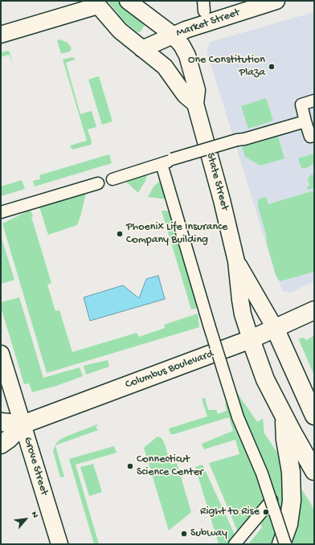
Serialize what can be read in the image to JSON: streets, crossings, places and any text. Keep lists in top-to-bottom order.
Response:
{
  "streets": {
    "main road": [
      "Market Street",
      "State Street",
      "Columbus Boulevard",
      "Grove Street"
    ]
  },
  "crossings": [
    ["Market Street", "State Street"],
    ["State Street", "Columbus Boulevard"],
    ["Columbus Boulevard", "Grove Street"]
  ],
  "places": [
    "One Constitution Plaza",
    "Phoenix Life Insurance Company Building",
    "Connecticut Science Center",
    "Right to Rise",
    "Subway"
  ],
  "north": "top right"
}
